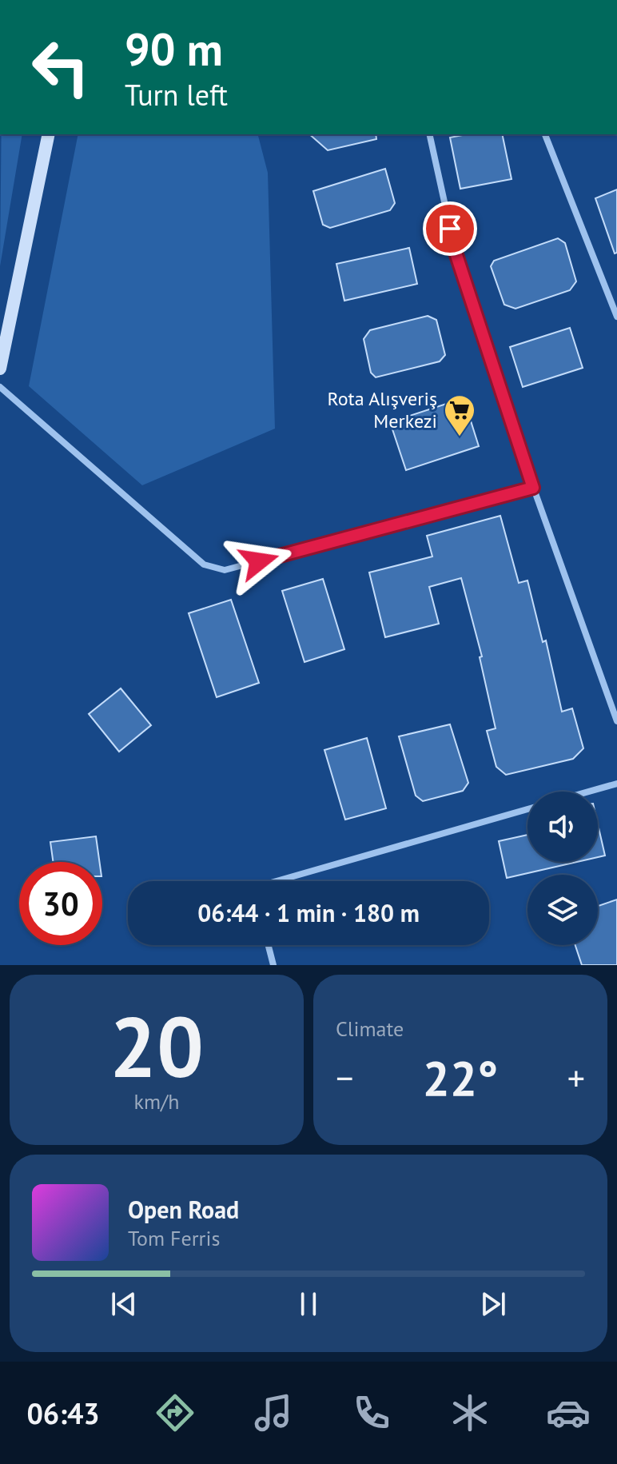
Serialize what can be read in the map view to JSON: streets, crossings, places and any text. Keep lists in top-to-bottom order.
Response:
{
  "places": {
    "supermarket": ["Rota Alışveriş Merkezi"]
  },
  "page": {
    "turn": ["90 m", "Turn left"],
    "limit": "30",
    "trip": "06:44 · 1 min · 180 m",
    "tile": [
      ["20", "km/h"],
      "Climate"
    ],
    "heat": ["−", "22°", "+"],
    "song": ["Open Road", "Tom Ferris"],
    "tabs": "06:43"
  }
}
